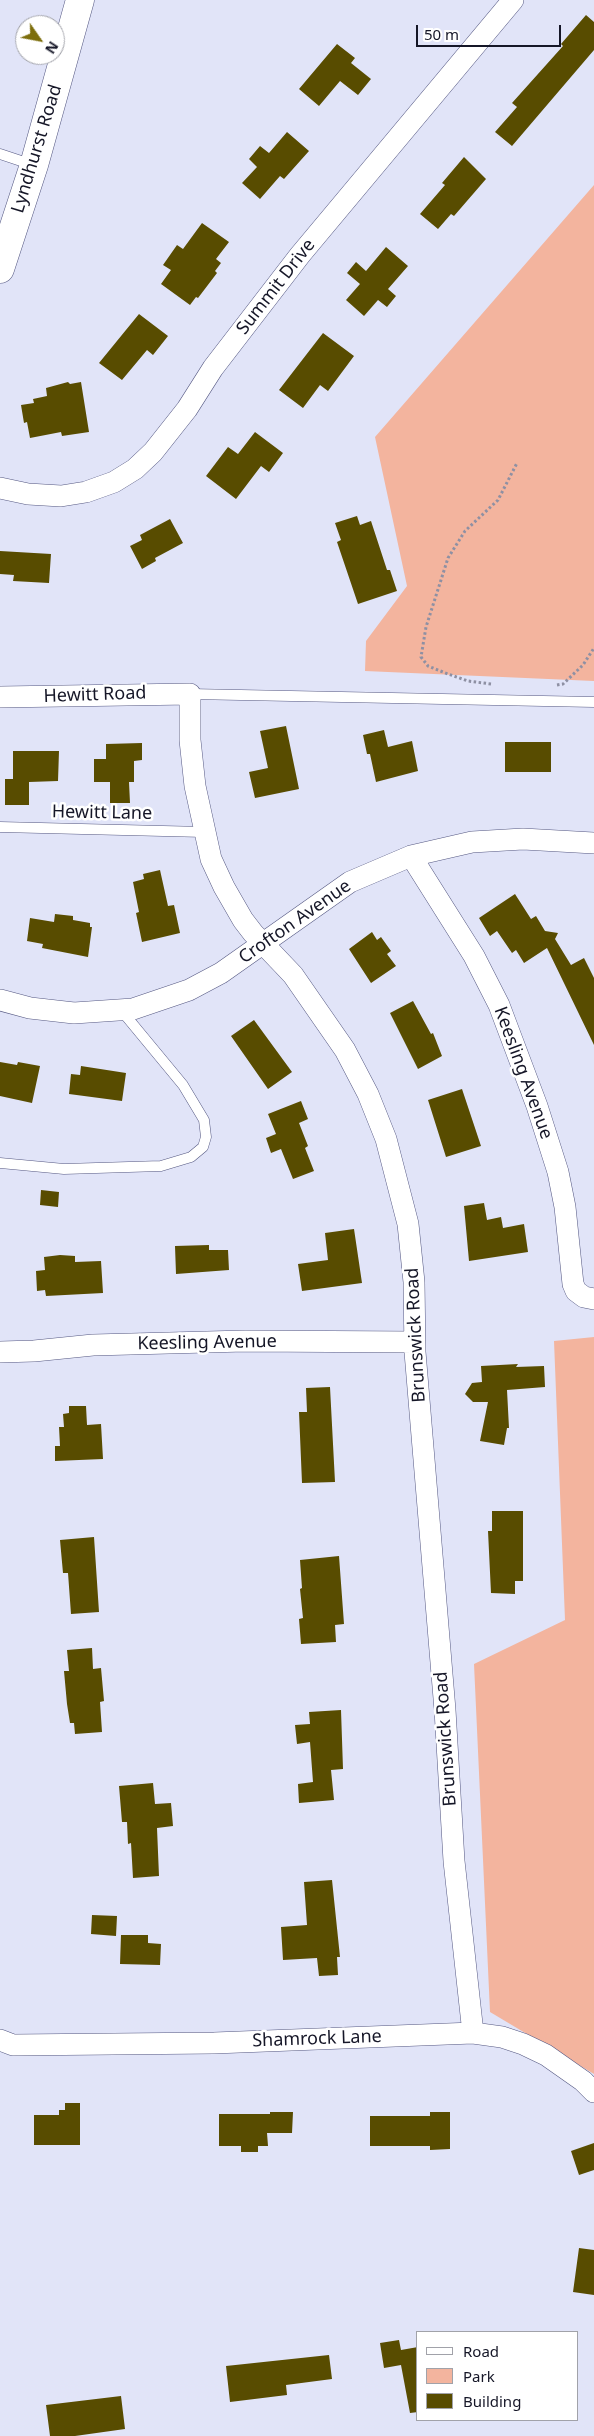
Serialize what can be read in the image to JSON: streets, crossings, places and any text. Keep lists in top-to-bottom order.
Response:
{
  "streets": {
    "main road": ["Lyndhurst Road"],
    "street": [
      "Summit Drive",
      "Hewitt Road",
      "Crofton Avenue",
      "Keesling Avenue",
      "Brunswick Road",
      "Shamrock Lane"
    ],
    "lane": ["Hewitt Lane"]
  },
  "crossings": [
    ["Hewitt Road", "Brunswick Road"],
    ["Hewitt Lane", "Brunswick Road"],
    ["Crofton Avenue", "Keesling Avenue"],
    ["Crofton Avenue", "Brunswick Road"],
    ["Keesling Avenue", "Brunswick Road"],
    ["Brunswick Road", "Shamrock Lane"]
  ],
  "legend": ["Road", "Park", "Building"],
  "scale_bar": "50 m",
  "north": "bottom right"
}
